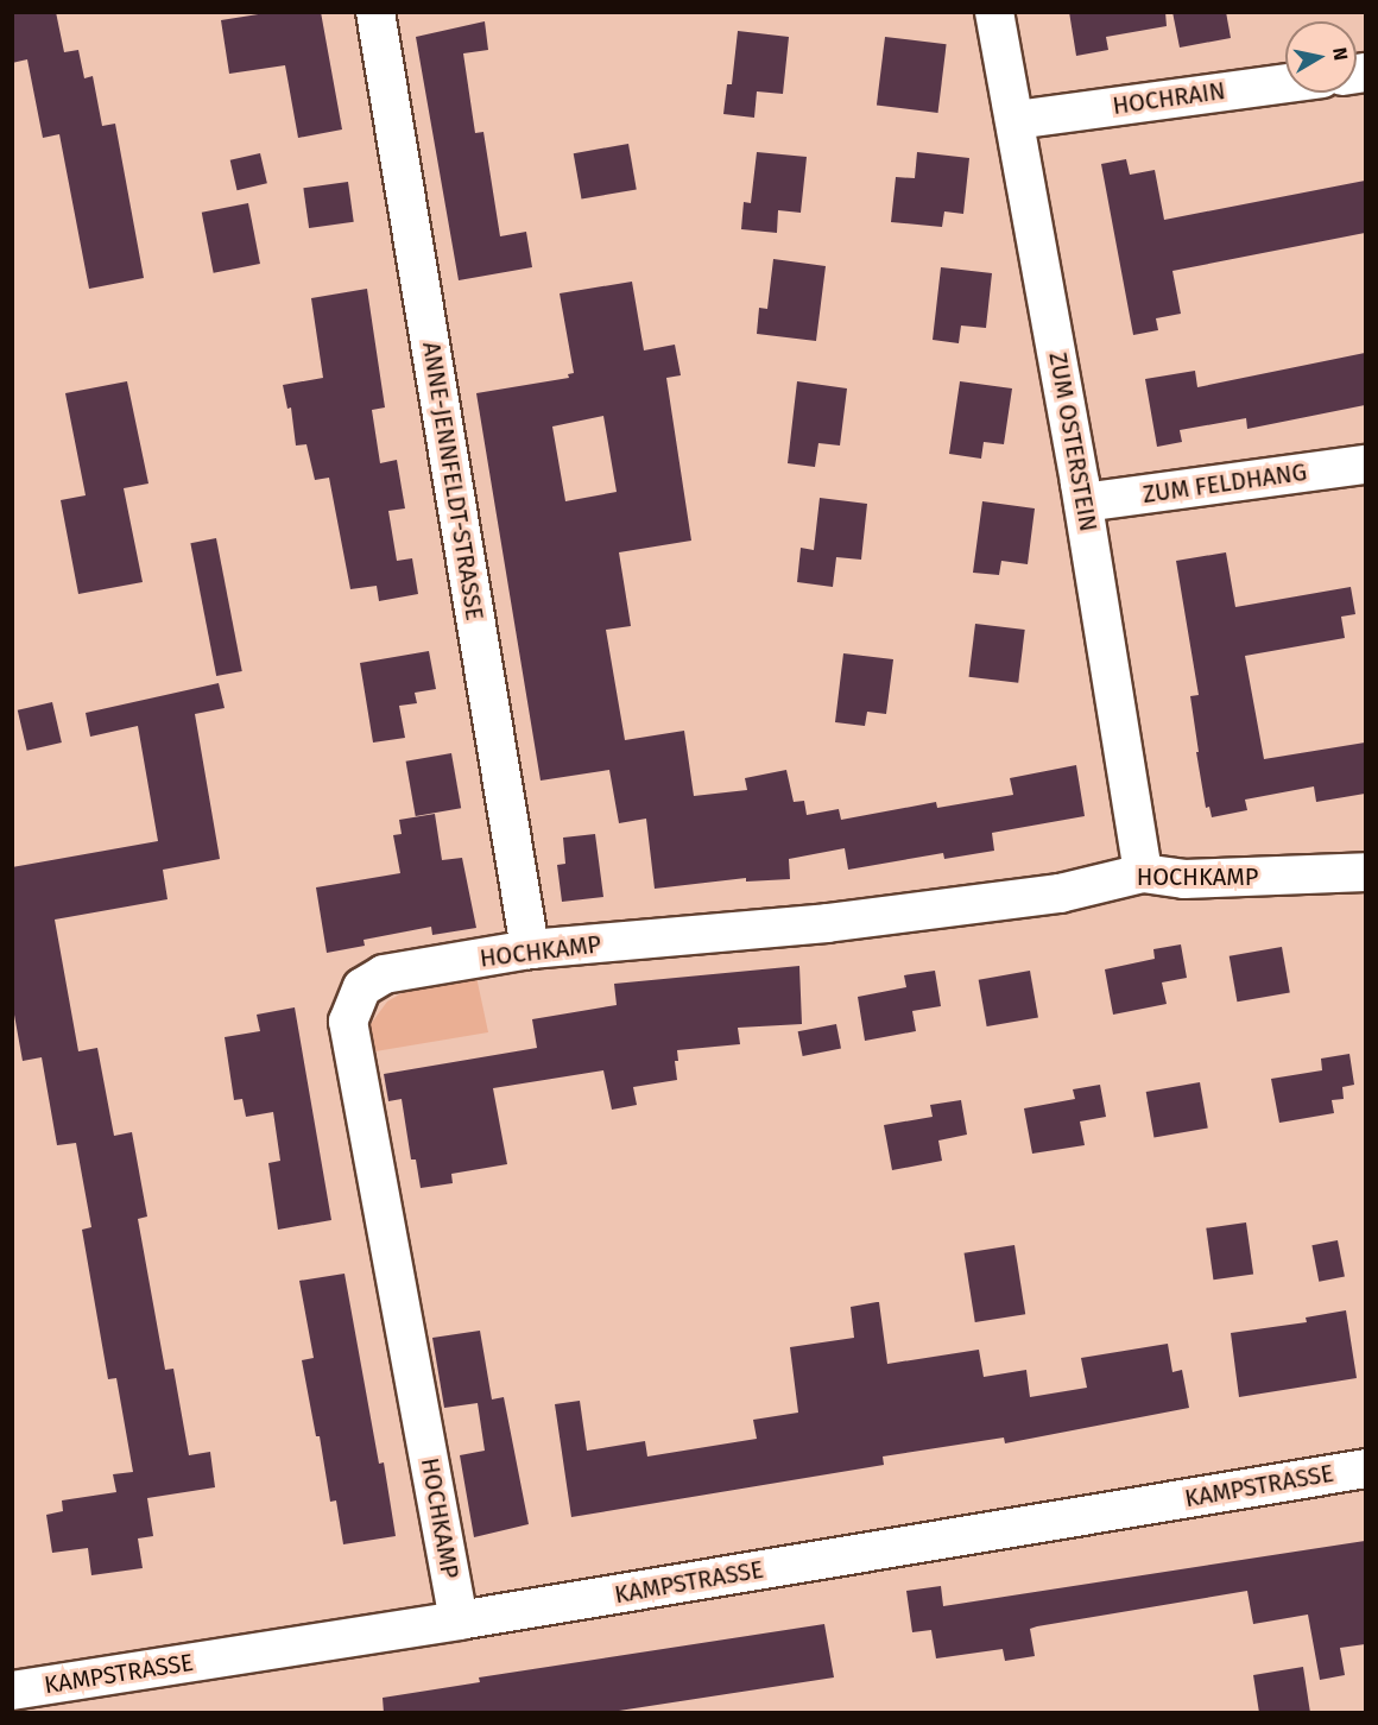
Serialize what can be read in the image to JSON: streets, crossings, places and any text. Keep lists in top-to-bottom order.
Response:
{
  "streets": {
    "street": [
      "HOCHRAIN",
      "ZUM OSTERSTEIN",
      "ANNE-JENNFELDT-STRASSE",
      "ZUM FELDHANG",
      "HOCHKAMP",
      "KAMPSTRASSE"
    ]
  },
  "crossings": [
    ["HOCHRAIN", "ZUM OSTERSTEIN"],
    ["ZUM OSTERSTEIN", "ZUM FELDHANG"],
    ["ZUM OSTERSTEIN", "HOCHKAMP"],
    ["ANNE-JENNFELDT-STRASSE", "HOCHKAMP"],
    ["HOCHKAMP", "KAMPSTRASSE"]
  ],
  "north": "right"
}
